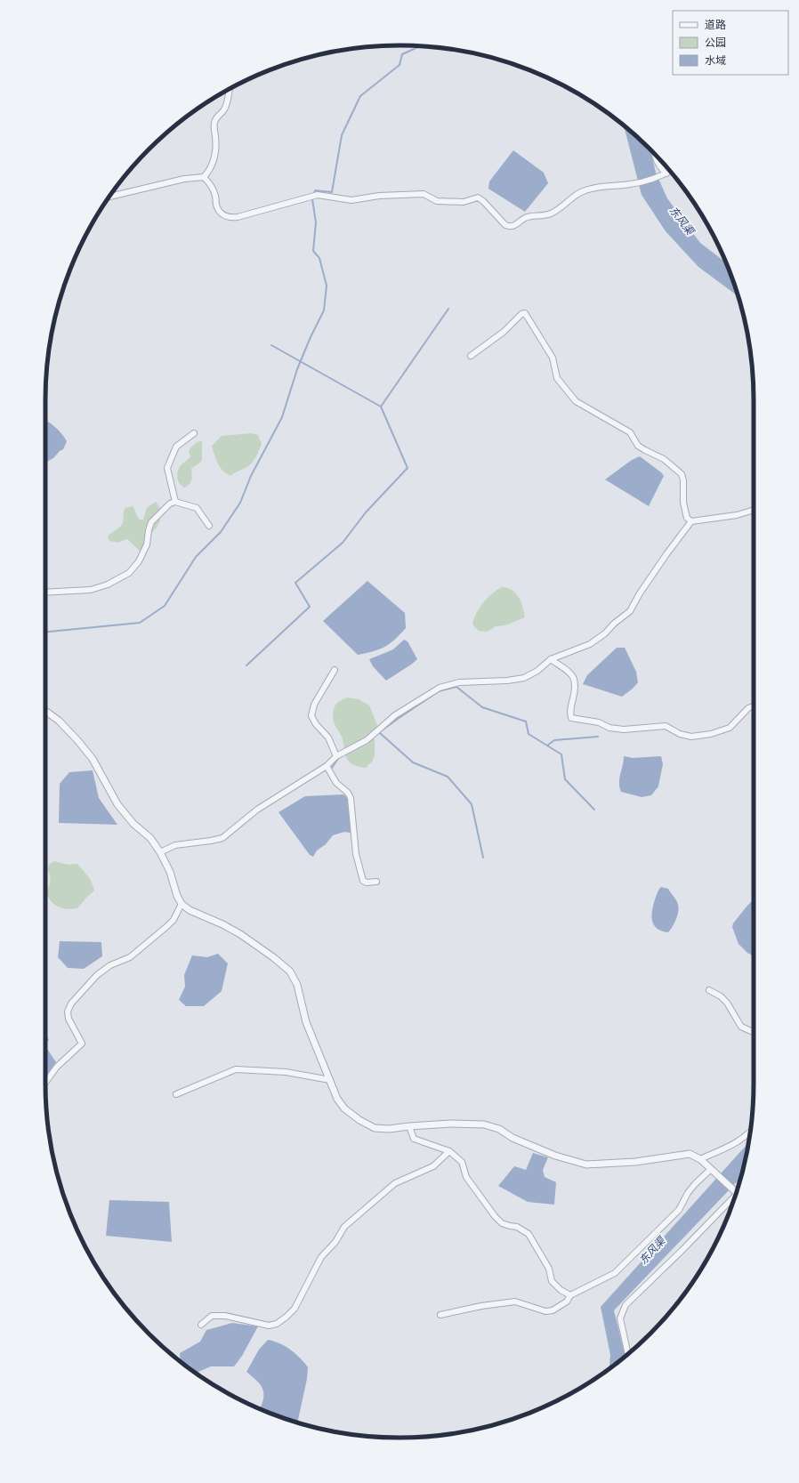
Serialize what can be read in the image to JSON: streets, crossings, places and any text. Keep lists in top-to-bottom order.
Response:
{
  "water": ["东风渠"],
  "legend": ["道路", "公园", "水域"]
}
